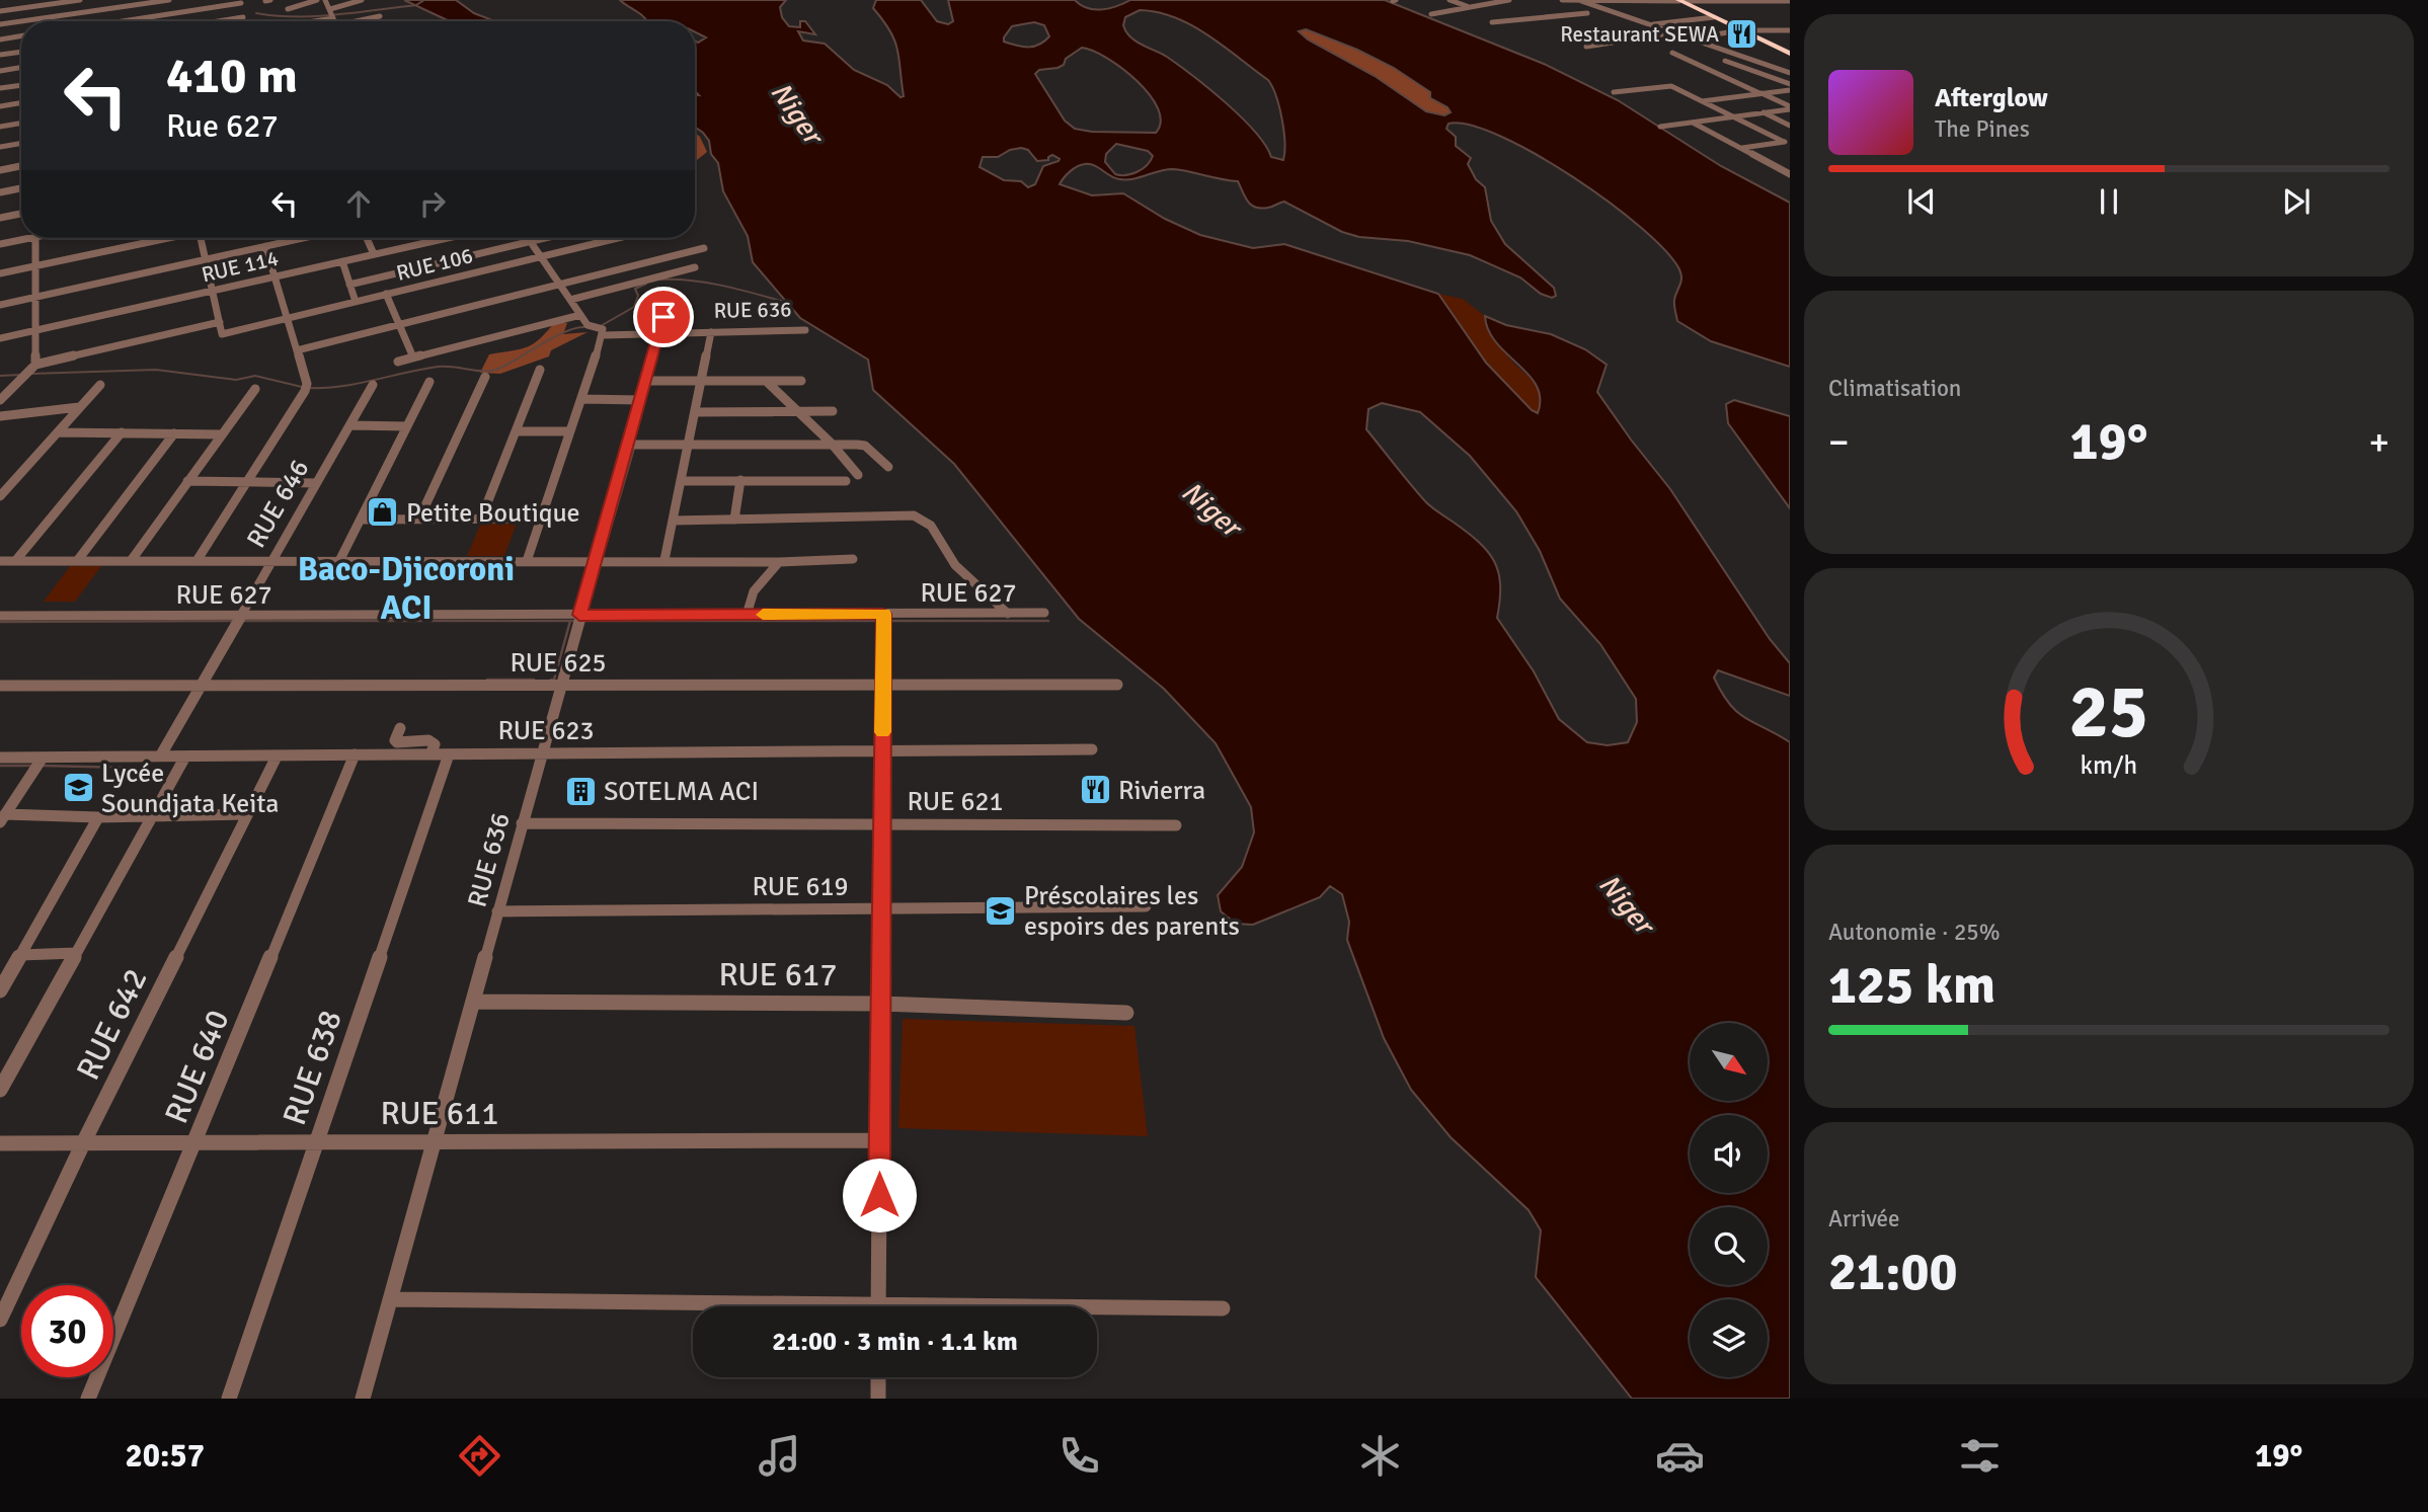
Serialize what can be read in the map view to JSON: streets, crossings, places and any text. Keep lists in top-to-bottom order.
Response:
{
  "streets": {
    "street": [
      "RUE 106",
      "RUE 114",
      "RUE 636",
      "RUE 646",
      "RUE 627",
      "RUE 625",
      "RUE 623",
      "RUE 621",
      "RUE 619",
      "RUE 617",
      "RUE 642",
      "RUE 640",
      "RUE 638",
      "RUE 611"
    ]
  },
  "crossings": [
    ["RUE 636", "RUE 627"],
    ["RUE 636", "RUE 625"],
    ["RUE 636", "RUE 623"],
    ["RUE 636", "RUE 621"],
    ["RUE 636", "RUE 619"],
    ["RUE 636", "RUE 617"],
    ["RUE 636", "RUE 611"],
    ["RUE 646", "RUE 627"],
    ["RUE 646", "RUE 625"],
    ["RUE 646", "RUE 623"],
    ["RUE 623", "RUE 642"],
    ["RUE 623", "RUE 640"],
    ["RUE 623", "RUE 638"],
    ["RUE 642", "RUE 611"],
    ["RUE 640", "RUE 611"],
    ["RUE 638", "RUE 611"]
  ],
  "districts": ["Baco-Djicoroni ACI"],
  "water": ["Niger"],
  "places": {
    "restaurant": ["Restaurant SEWA", "Rivierra"],
    "shop": ["Petite Boutique"],
    "school or university": ["Lycée Soundjata Keita", "Préscolaires les espoirs des parents"],
    "building": ["SOTELMA ACI"]
  },
  "north": "bottom right",
  "page": {
    "turn": ["410 m", "Rue 627"],
    "song": ["Afterglow", "The Pines"],
    "tile": [
      "Climatisation",
      ["Autonomie · 25%", "125 km"],
      ["Arrivée", "21:00"]
    ],
    "heat": ["−", "19°", "+"],
    "limit": "30",
    "trip": "21:00 · 3 min · 1.1 km",
    "tabs": ["20:57", "19°"],
    "gauge": ["25", "km/h"]
  }
}
